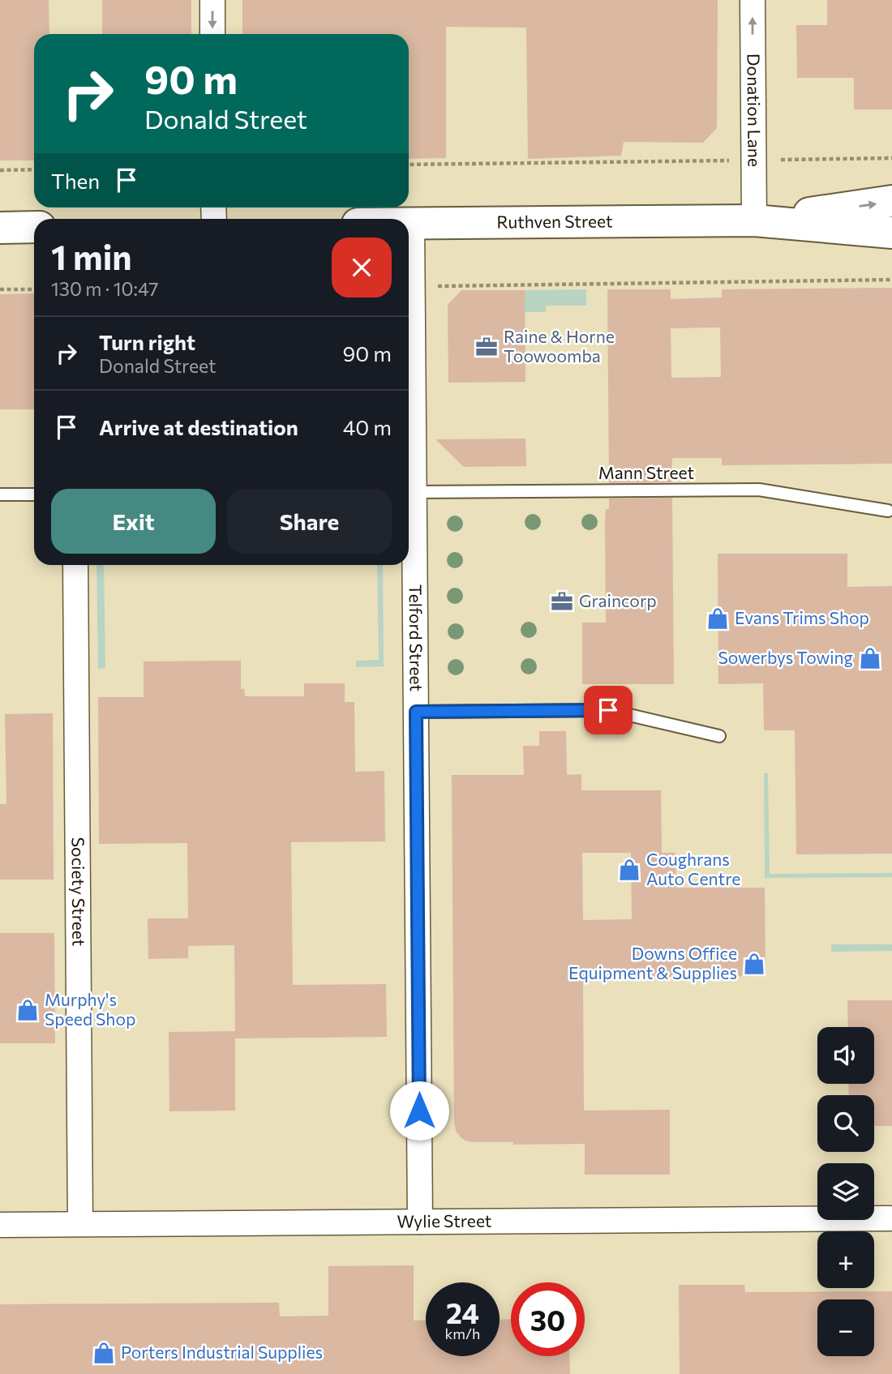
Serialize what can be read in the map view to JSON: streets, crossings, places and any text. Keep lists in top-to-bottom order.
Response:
{
  "streets": {
    "main road": ["Ruthven Street"],
    "street": [
      "Donation Lane",
      "Telford Street",
      "Society Street",
      "Wylie Street"
    ],
    "lane": ["Mann Street"]
  },
  "crossings": [
    ["Donation Lane", "Ruthven Street"],
    ["Ruthven Street", "Telford Street"],
    ["Mann Street", "Telford Street"],
    ["Telford Street", "Wylie Street"],
    ["Society Street", "Wylie Street"]
  ],
  "one_way": ["Donation Lane"],
  "places": {
    "office": ["Raine & Horne Toowoomba", "Graincorp"],
    "shop": [
      "Evans Trims Shop",
      "Sowerbys Towing",
      "Coughrans Auto Centre",
      "Downs Office Equipment & Supplies",
      "Murphy's Speed Shop",
      "Porters Industrial Supplies"
    ]
  },
  "page": {
    "turn": ["90 m", "Donald Street"],
    "then": "Then",
    "heading": ["1 min", "130 m · 10:47"],
    "list": [
      {
        "name": "Turn right",
        "note": "Donald Street",
        "value": "90 m"
      },
      {
        "name": "Arrive at destination",
        "value": "40 m"
      }
    ],
    "buttons": ["Exit", "Share"],
    "map_buttons": ["+", "−"],
    "speed": "24 km/h",
    "limit": "30"
  }
}
